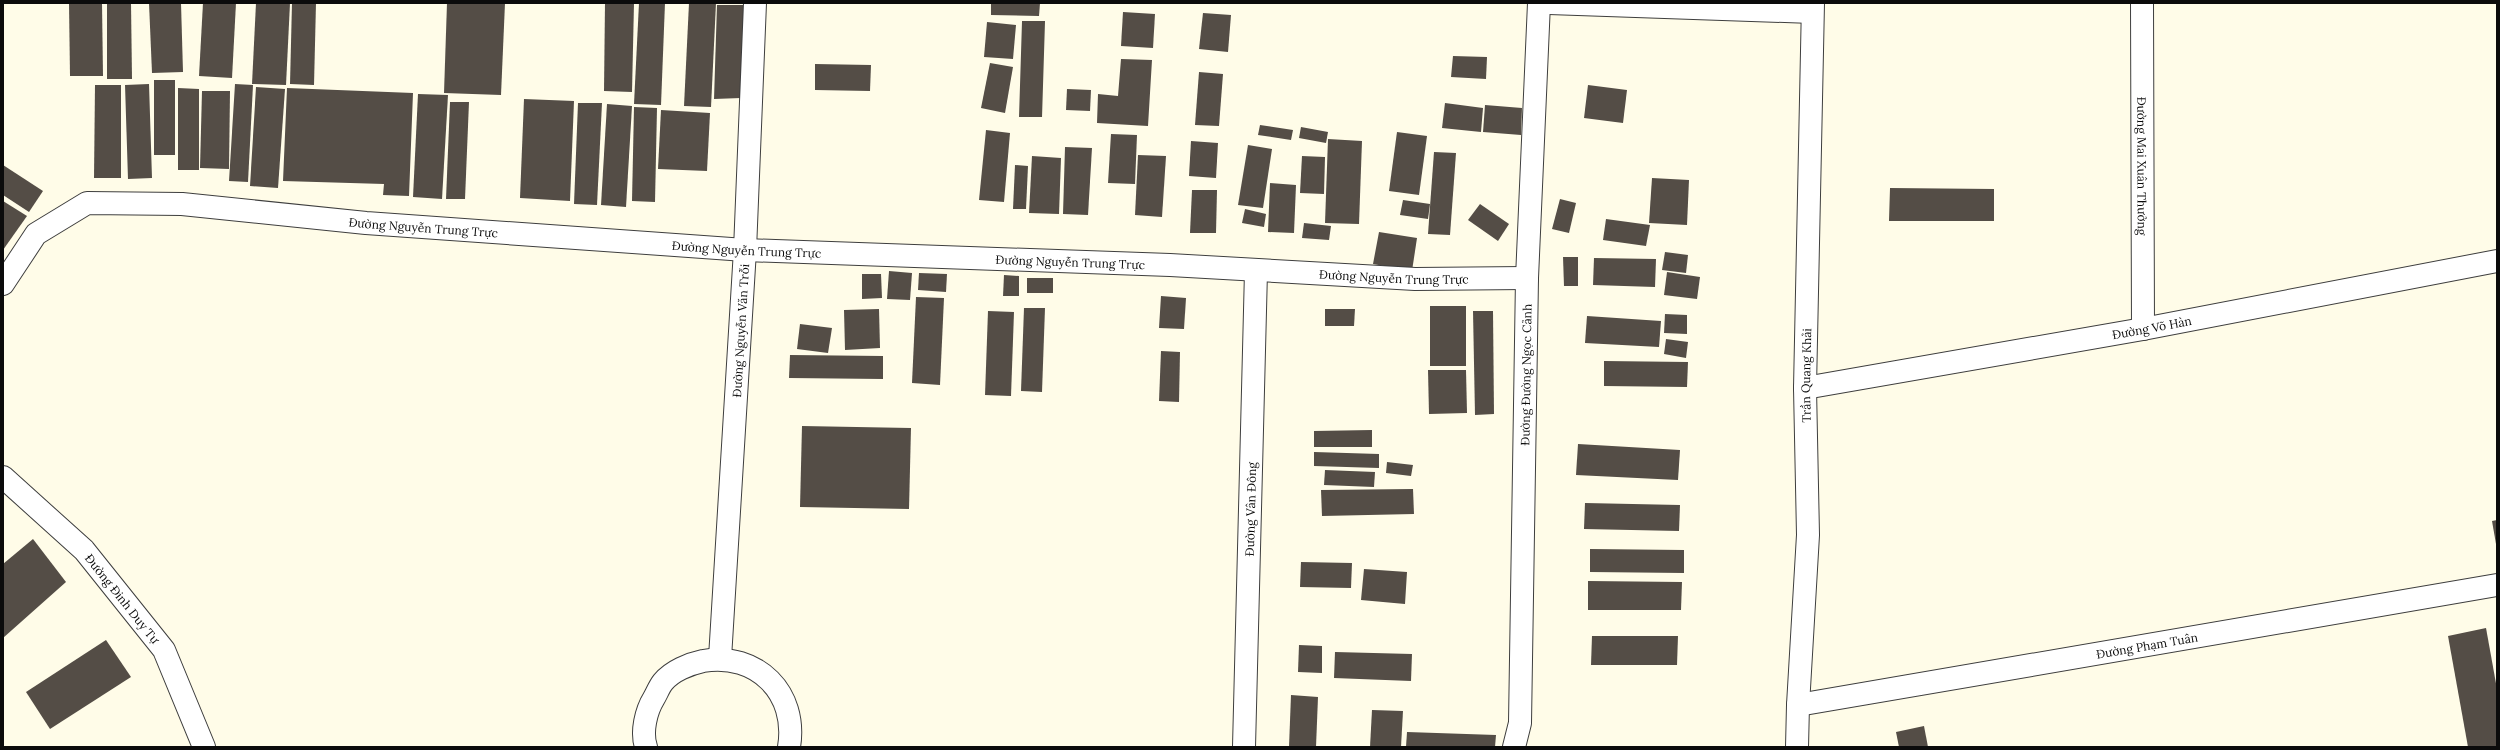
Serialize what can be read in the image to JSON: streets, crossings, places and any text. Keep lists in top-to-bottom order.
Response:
{
  "streets": {
    "street": [
      "Đường Mai Xuân Thưởng",
      "Đường Nguyễn Trung Trực",
      "Đường Võ Hàn",
      "Đường Nguyễn Văn Trỗi",
      "Đường Đường Ngọc Cảnh",
      "Trần Quang Khải",
      "Đường Vân Đông",
      "Đường Đinh Duy Tự",
      "Đường Phạm Tuân"
    ]
  },
  "crossings": [
    ["Đường Mai Xuân Thưởng", "Đường Võ Hàn"],
    ["Đường Nguyễn Trung Trực", "Đường Nguyễn Văn Trỗi"],
    ["Đường Nguyễn Trung Trực", "Đường Đường Ngọc Cảnh"],
    ["Đường Nguyễn Trung Trực", "Đường Vân Đông"],
    ["Đường Võ Hàn", "Trần Quang Khải"],
    ["Trần Quang Khải", "Đường Phạm Tuân"]
  ]
}
